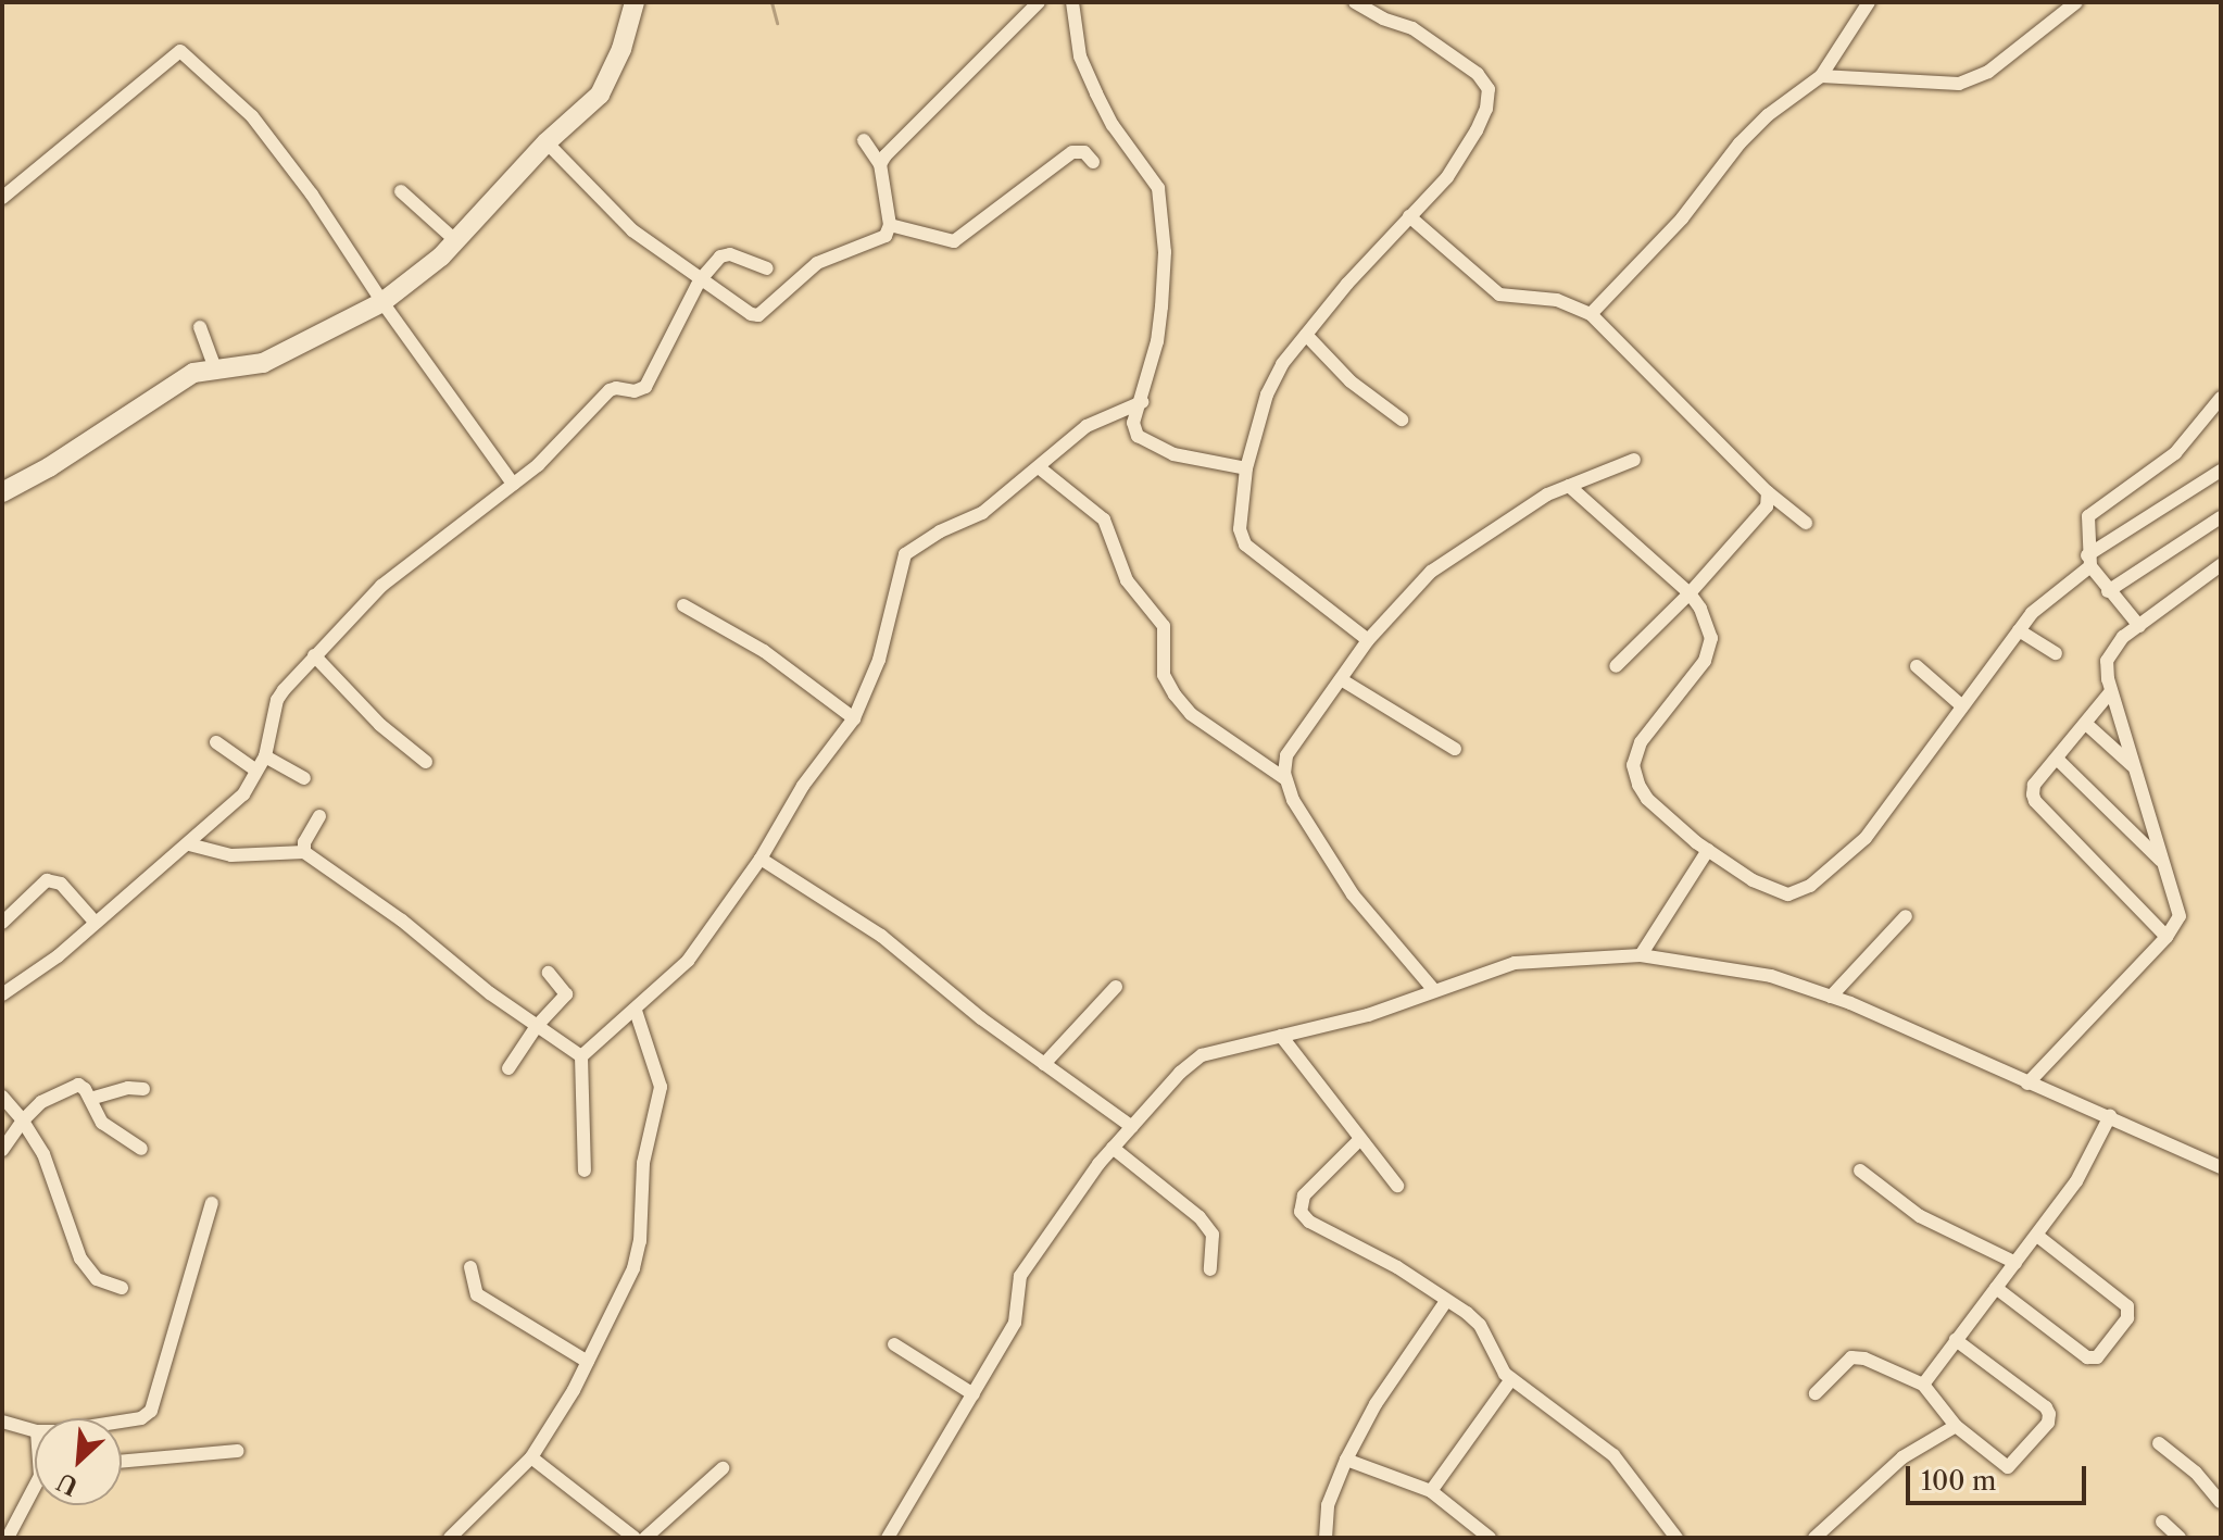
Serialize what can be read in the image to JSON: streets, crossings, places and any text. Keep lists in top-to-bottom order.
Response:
{
  "scale_bar": "100 m",
  "north": "bottom left"
}
